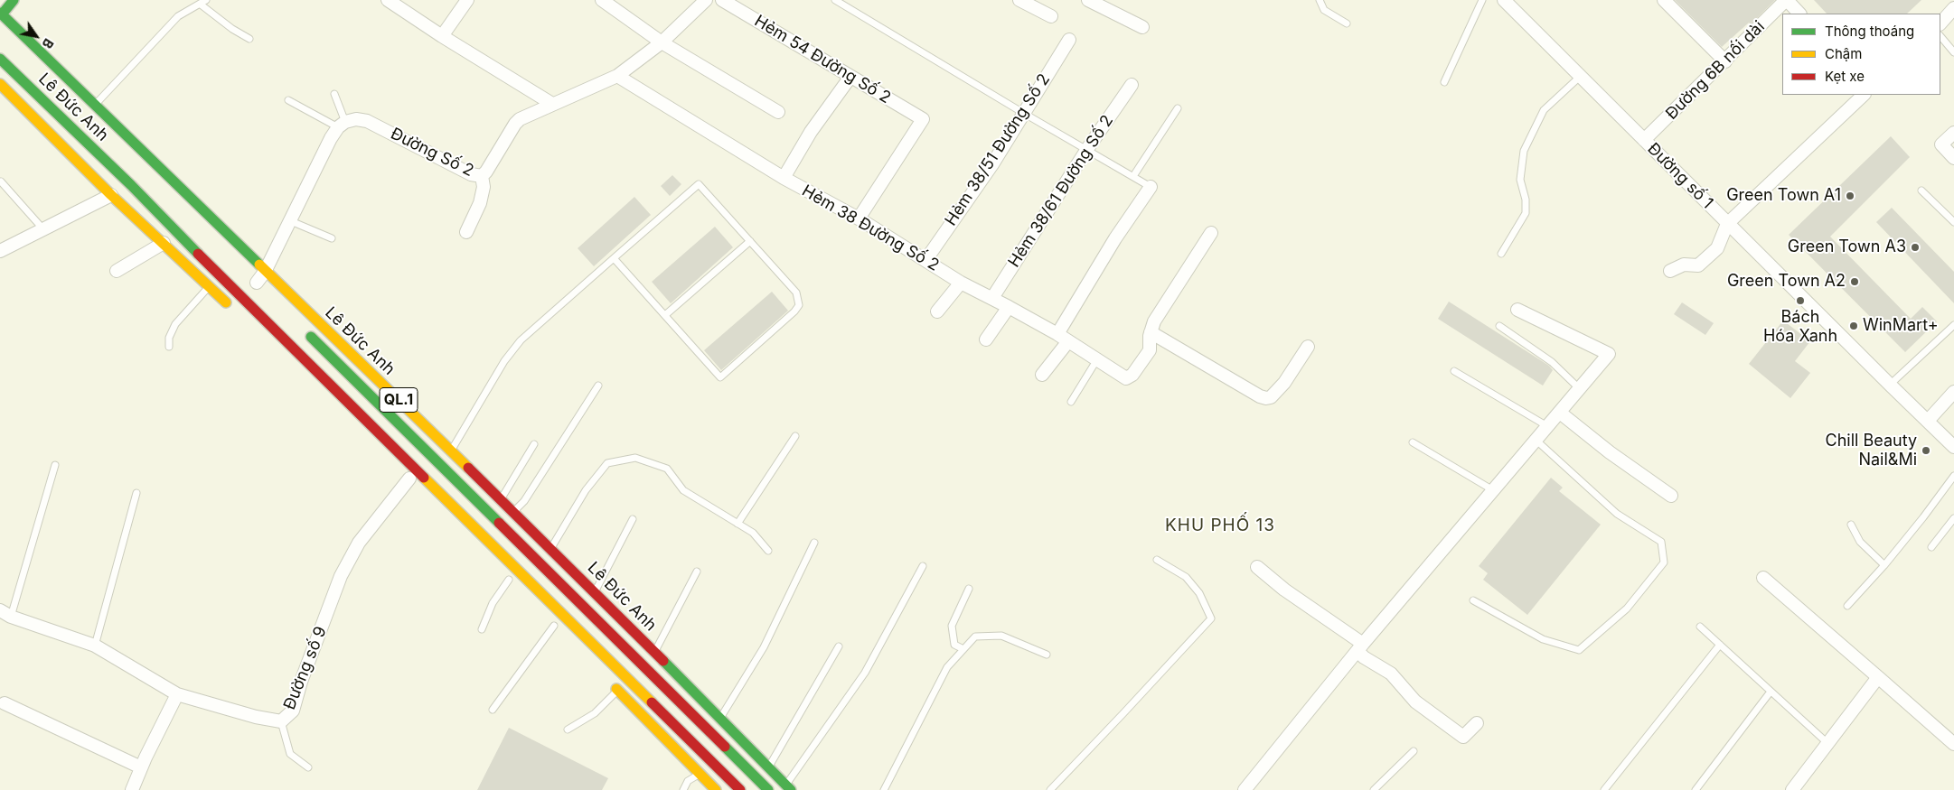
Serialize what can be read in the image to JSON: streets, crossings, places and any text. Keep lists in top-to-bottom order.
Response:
{
  "streets": {
    "main road": ["Lê Đức Anh", "QL.1"],
    "street": [
      "Hẻm 54 Đường Số 2",
      "Đường 6B nối dài",
      "Hẻm 38/51 Đường Số 2",
      "Đường Số 2",
      "Đường số 1",
      "Hẻm 38/61 Đường Số 2",
      "Hẻm 38 Đường Số 2",
      "Đường số 9"
    ]
  },
  "crossings": [
    ["Hẻm 54 Đường Số 2", "Hẻm 38 Đường Số 2"],
    ["Đường 6B nối dài", "Đường số 1"],
    ["Hẻm 38/51 Đường Số 2", "Hẻm 38 Đường Số 2"],
    ["Đường Số 2", "Hẻm 38 Đường Số 2"],
    ["Hẻm 38/61 Đường Số 2", "Hẻm 38 Đường Số 2"]
  ],
  "districts": ["KHU PHỐ 13"],
  "places": [
    "Green Town A1",
    "Green Town A3",
    "Green Town A2",
    "Bách Hóa Xanh",
    "WinMart+",
    "Chill Beauty Nail&Mi"
  ],
  "legend": ["Thông thoáng", "Chậm", "Kẹt xe"],
  "north": "bottom right"
}
